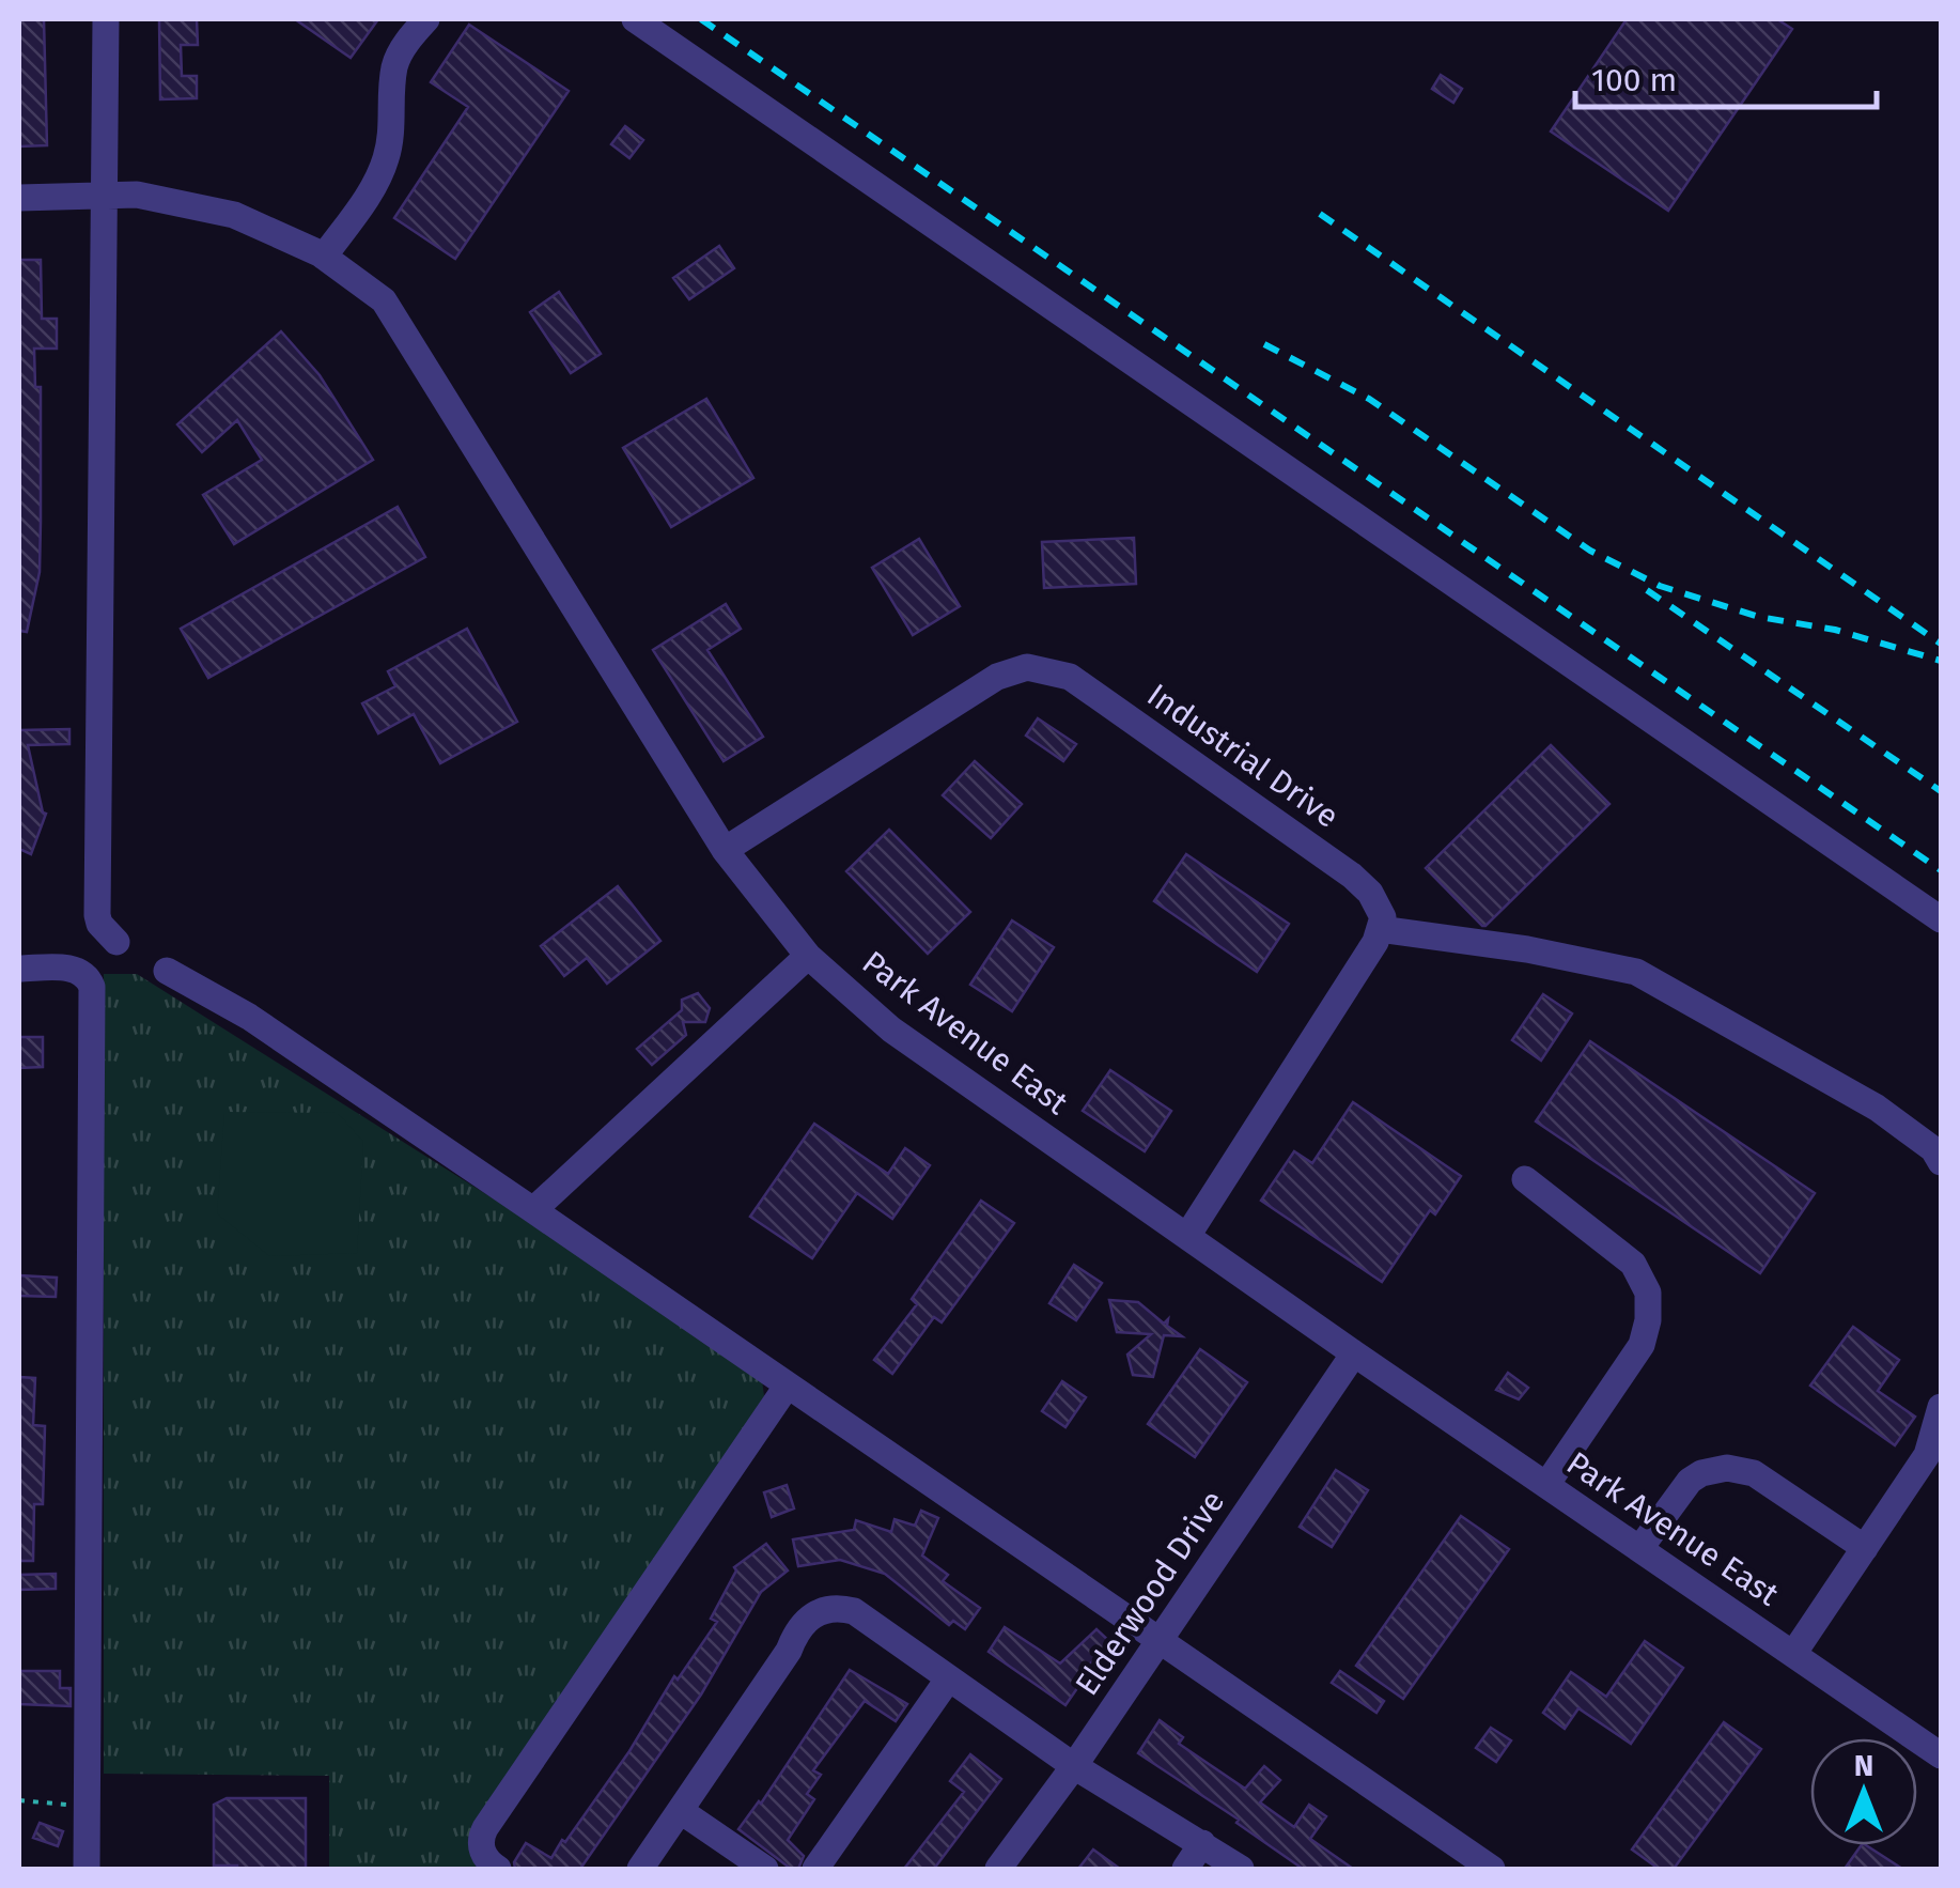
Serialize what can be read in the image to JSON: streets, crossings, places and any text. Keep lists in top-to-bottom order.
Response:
{
  "streets": {
    "street": ["Industrial Drive", "Park Avenue East", "Elderwood Drive"]
  },
  "crossings": [
    ["Industrial Drive", "Park Avenue East"],
    ["Park Avenue East", "Elderwood Drive"]
  ],
  "scale_bar": "100 m",
  "north": "top"
}
